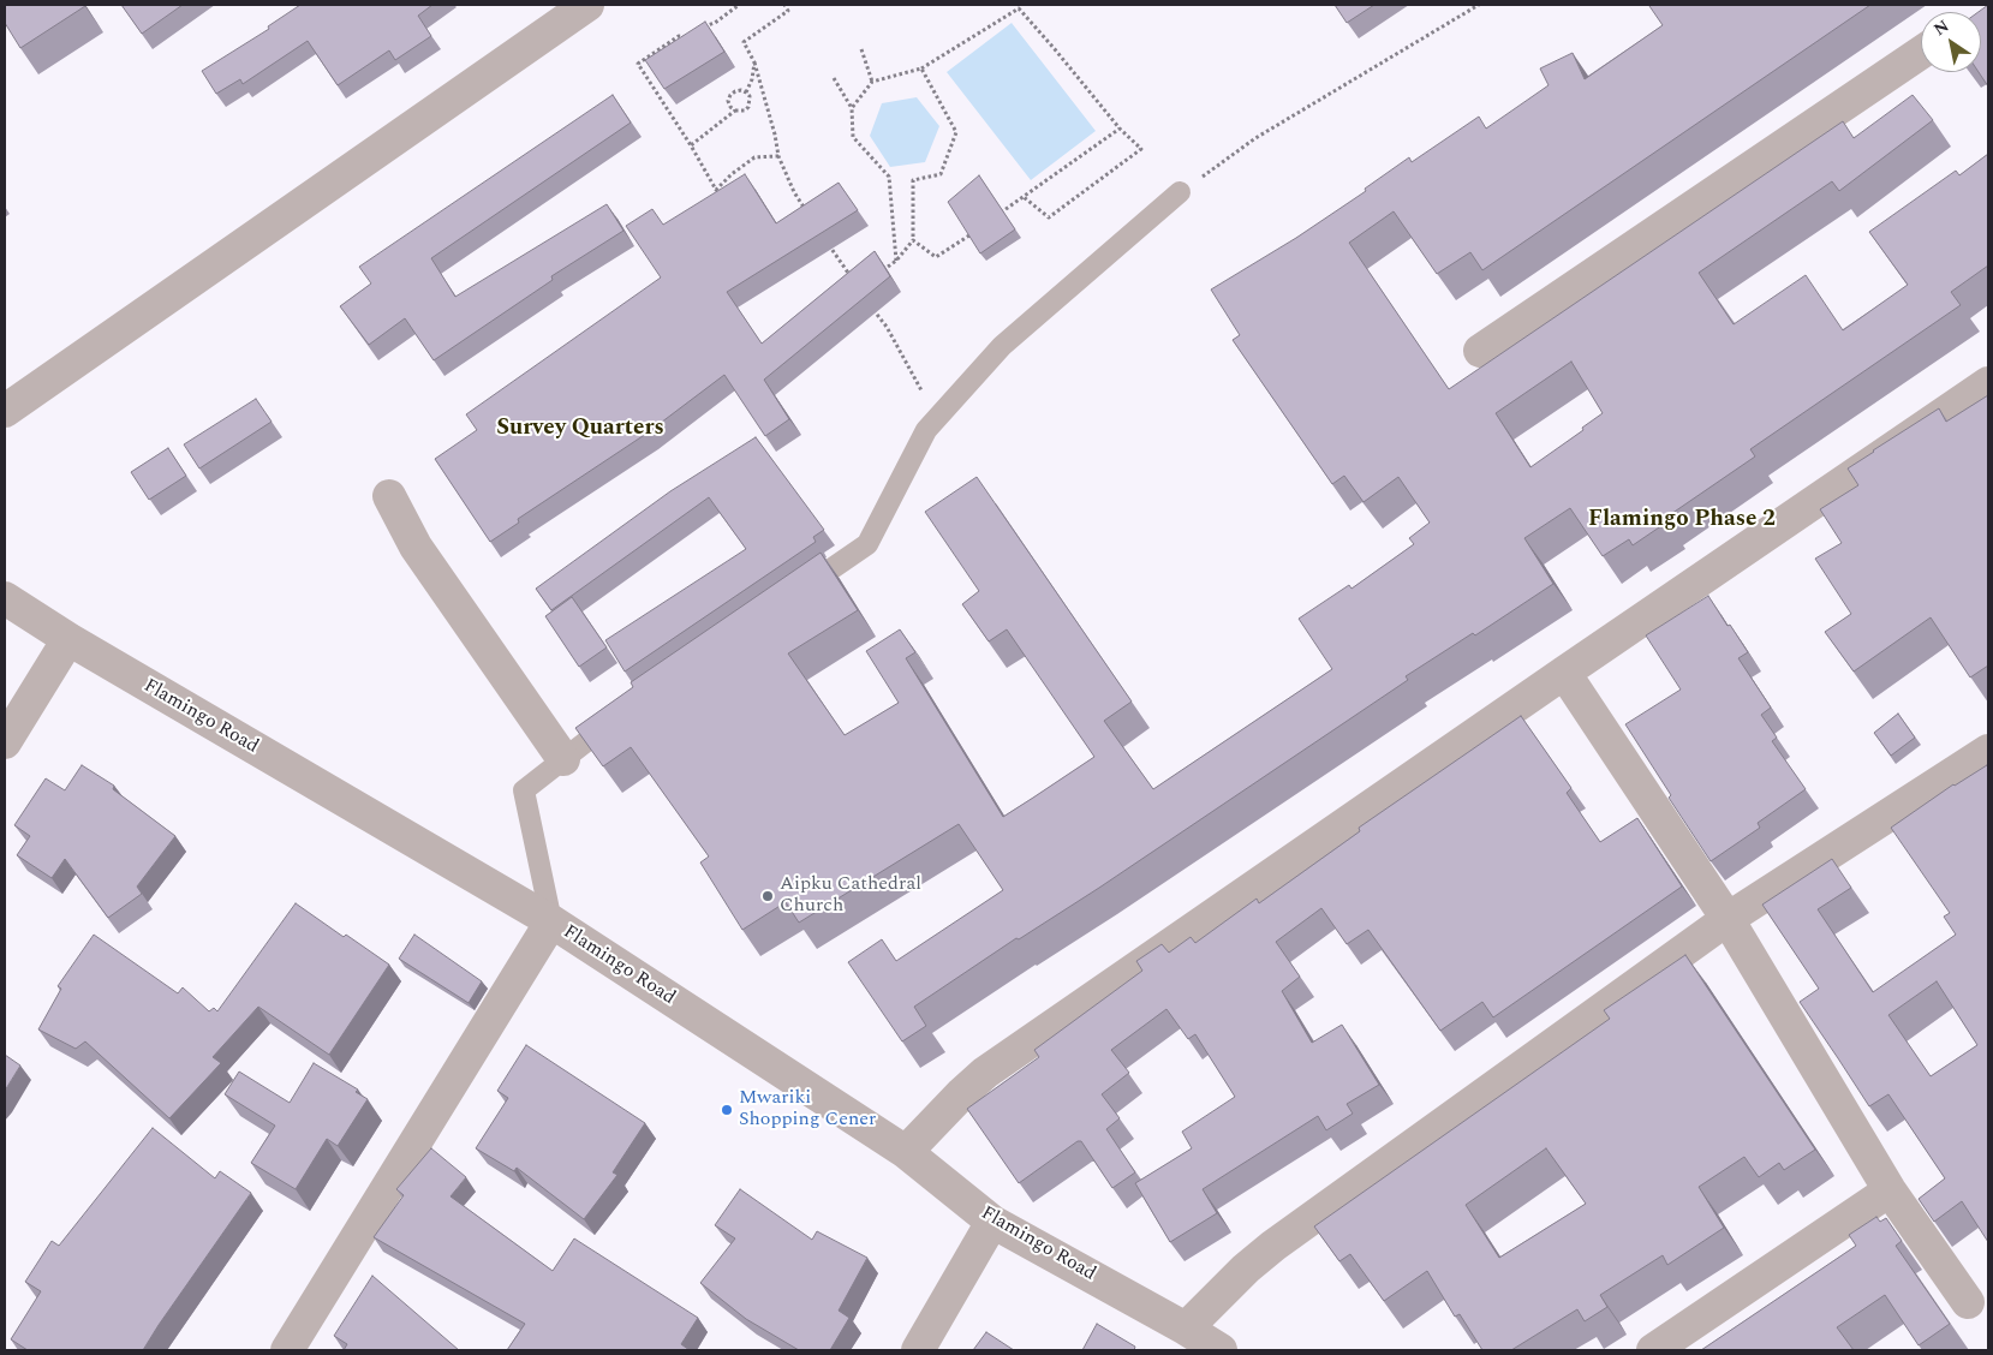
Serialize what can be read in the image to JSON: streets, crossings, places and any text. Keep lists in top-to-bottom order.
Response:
{
  "streets": {
    "street": ["Flamingo Road"]
  },
  "districts": ["Survey Quarters", "Flamingo Phase 2"],
  "places": ["Aipku Cathedral Church", "Mwariki Shopping Cener"],
  "north": "top left"
}
